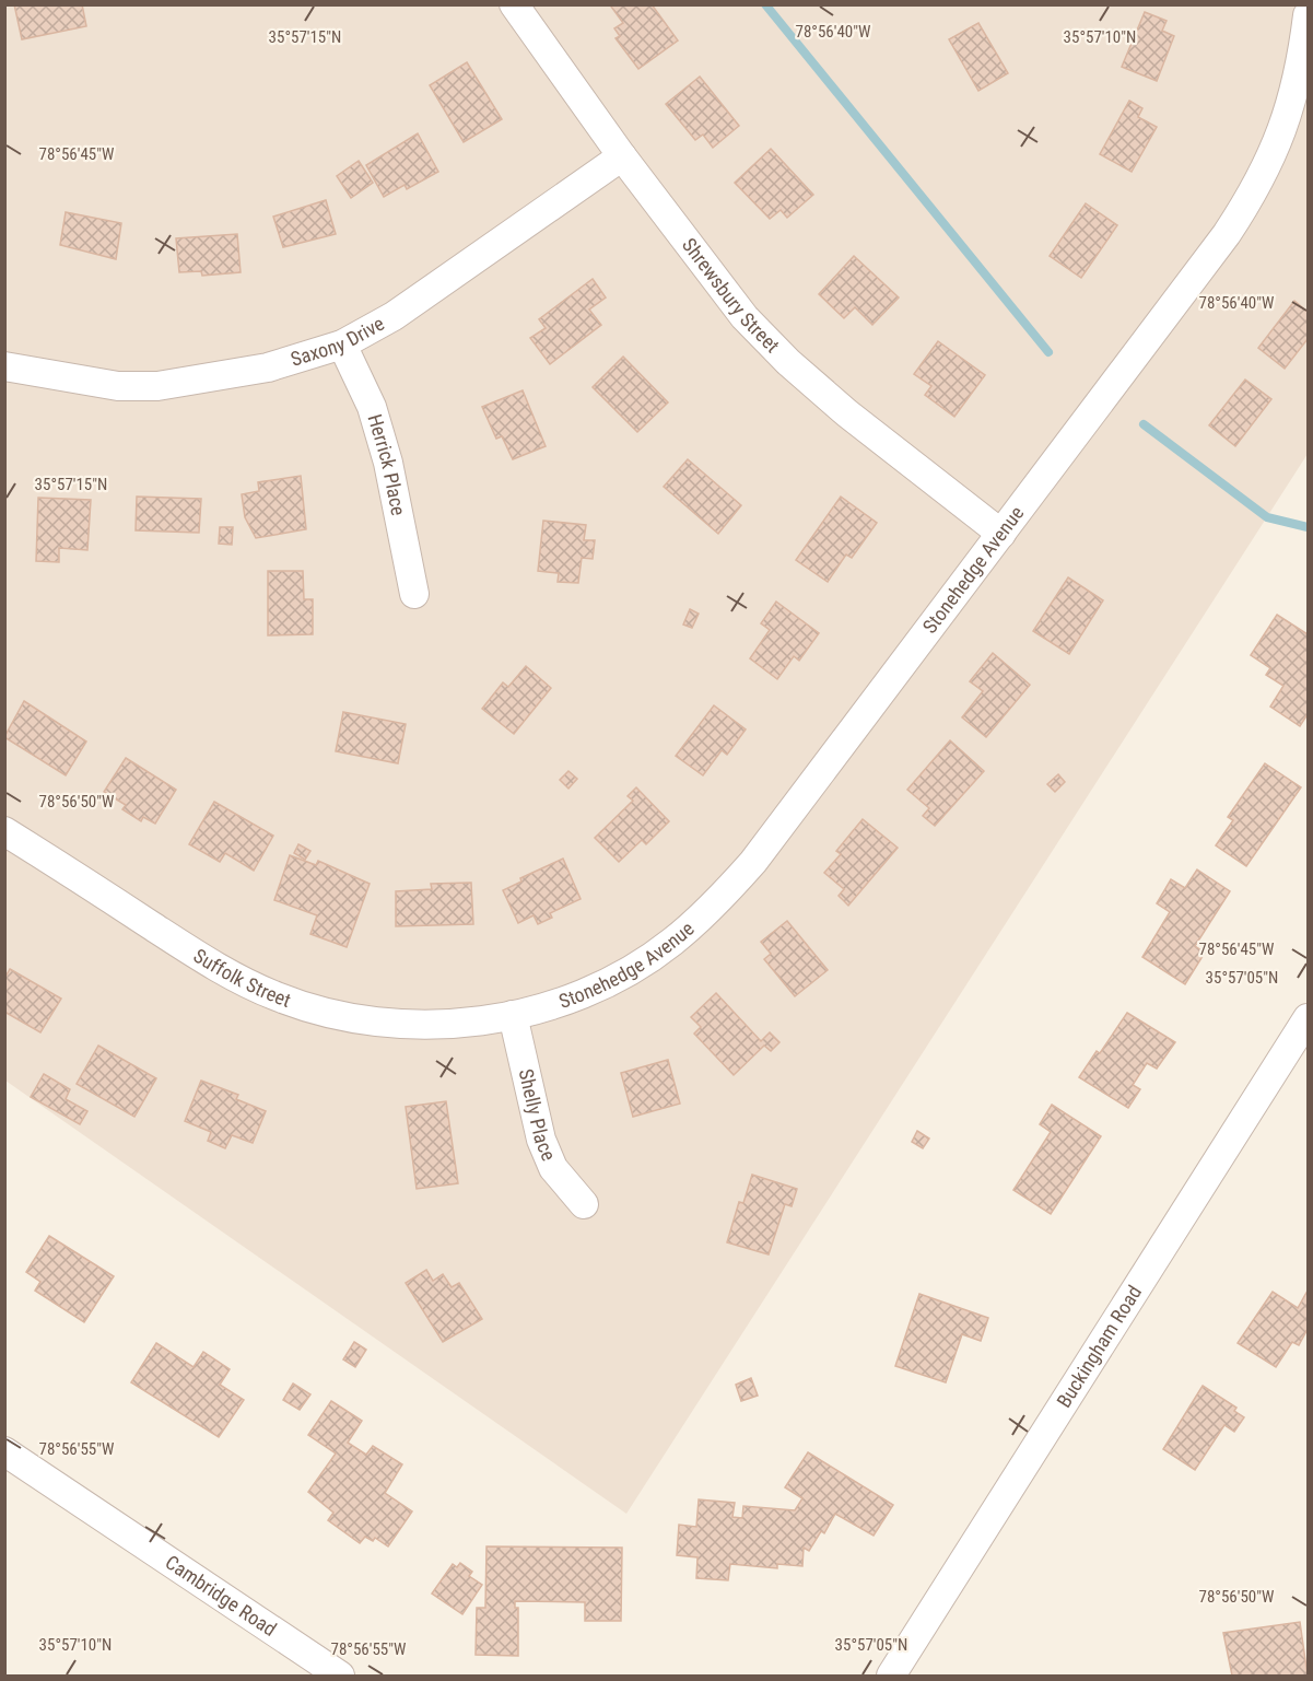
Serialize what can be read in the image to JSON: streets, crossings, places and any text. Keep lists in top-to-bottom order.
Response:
{
  "streets": {
    "street": [
      "Shrewsbury Street",
      "Saxony Drive",
      "Herrick Place",
      "Stonehedge Avenue",
      "Suffolk Street",
      "Shelly Place",
      "Buckingham Road",
      "Cambridge Road"
    ]
  },
  "crossings": [
    ["Shrewsbury Street", "Saxony Drive"],
    ["Shrewsbury Street", "Stonehedge Avenue"],
    ["Saxony Drive", "Herrick Place"],
    ["Stonehedge Avenue", "Suffolk Street"],
    ["Stonehedge Avenue", "Shelly Place"],
    ["Suffolk Street", "Shelly Place"]
  ],
  "coordinates": [
    "78°56'40\"W",
    "35°57'15\"N",
    "35°57'10\"N",
    "78°56'45\"W",
    "78°56'50\"W",
    "35°57'05\"N",
    "78°56'55\"W"
  ]
}
